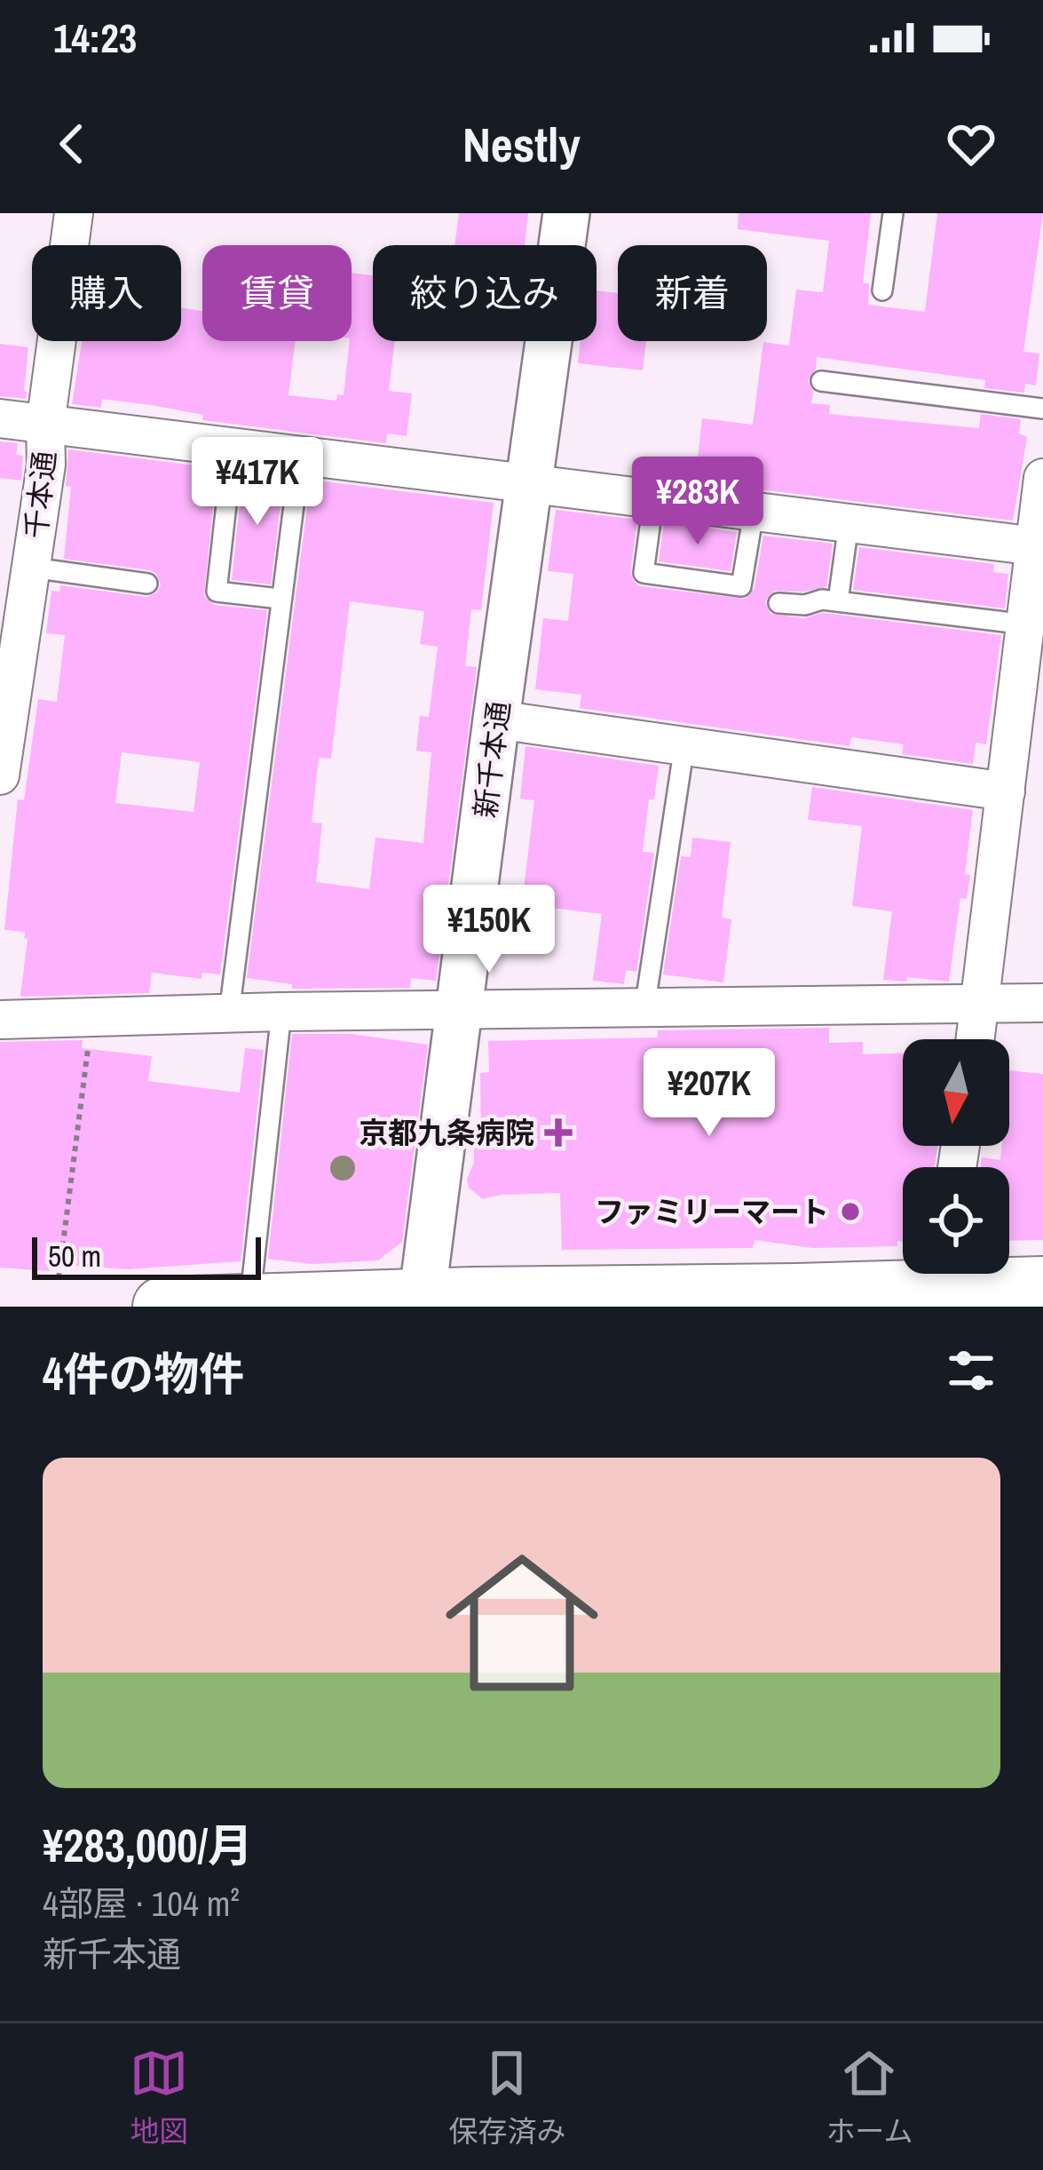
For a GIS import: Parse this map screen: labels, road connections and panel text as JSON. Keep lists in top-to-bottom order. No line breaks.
{"streets":{"street":["千本通","新千本通"]},"places":{"health":["京都九条病院"],"other":["ファミリーマート"]},"scale_bar":"50 m","north":"bottom","page":{"status":"14:23","header":"Nestly","chip":["購入","賃貸","絞り込み","新着"],"price":["¥417K","¥283K","¥150K","¥207K"],"scale":"50 m","heading":"4件の物件","list":[{"name":"¥283,000/月","note":"4部屋 · 104 m² · 新千本通"}],"tabs":["地図","保存済み","ホーム"]}}
